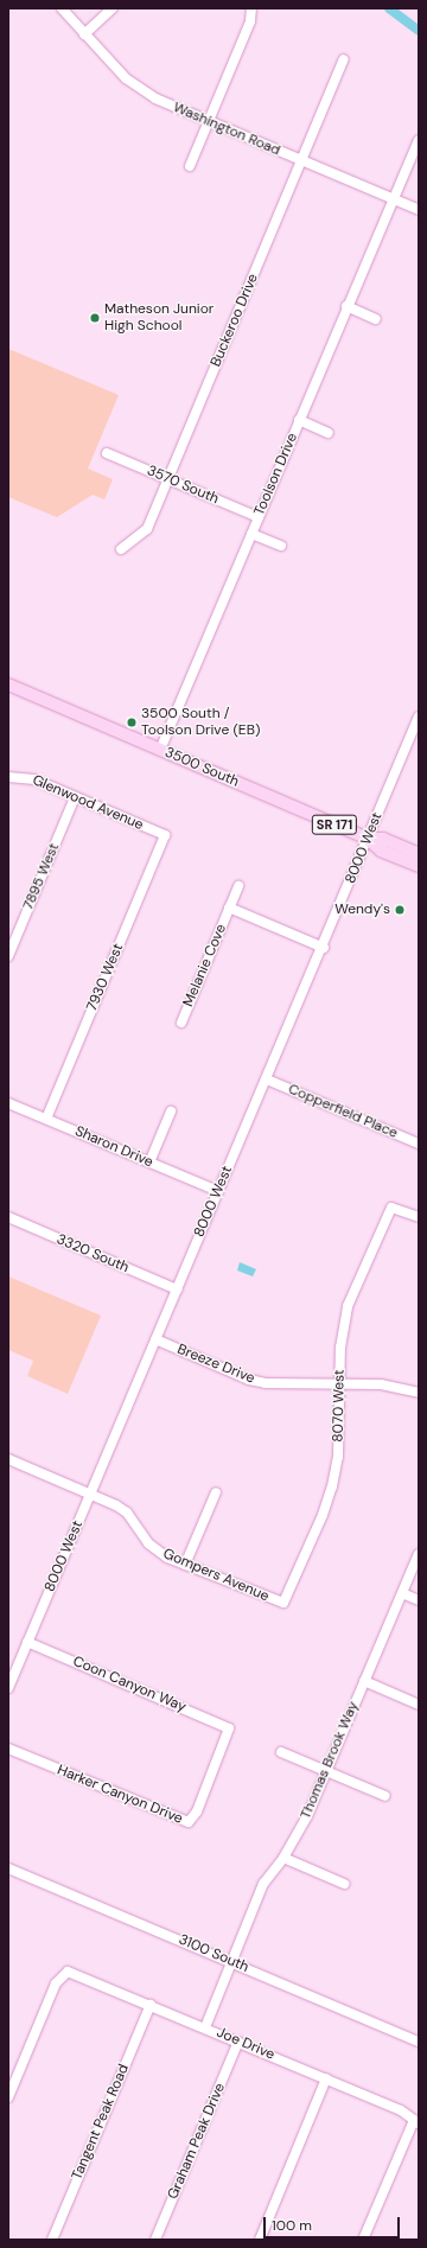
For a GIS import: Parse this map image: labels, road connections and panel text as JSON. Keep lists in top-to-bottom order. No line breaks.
{"streets":{"main road":["3500 South","SR 171"],"street":["Washington Road","Buckeroo Drive","Toolson Drive","3570 South","Glenwood Avenue","8000 West","7895 West","Melanie Cove","7930 West","Copperfield Place","Sharon Drive","3320 South","Breeze Drive","8070 West","Gompers Avenue","Coon Canyon Way","Thomas Brook Way","Harker Canyon Drive","3100 South","Joe Drive","Tangent Peak Road","Graham Peak Drive"]},"crossings":[["Washington Road","Buckeroo Drive"],["Washington Road","Toolson Drive"],["Buckeroo Drive","3570 South"],["Toolson Drive","3570 South"],["Toolson Drive","3500 South"],["3500 South","8000 West"],["Glenwood Avenue","7895 West"],["Glenwood Avenue","7930 West"],["8000 West","Melanie Cove"],["8000 West","Copperfield Place"],["8000 West","Sharon Drive"],["8000 West","3320 South"],["8000 West","Breeze Drive"],["8000 West","Gompers Avenue"],["8000 West","Coon Canyon Way"],["7930 West","Sharon Drive"],["Breeze Drive","8070 West"],["8070 West","Gompers Avenue"],["Coon Canyon Way","Harker Canyon Drive"],["Thomas Brook Way","3100 South"],["Thomas Brook Way","Joe Drive"],["Joe Drive","Tangent Peak Road"],["Joe Drive","Graham Peak Drive"]],"places":["Matheson Junior High School","3500 South / Toolson Drive (EB)","Wendy's"],"scale_bar":"100 m"}
